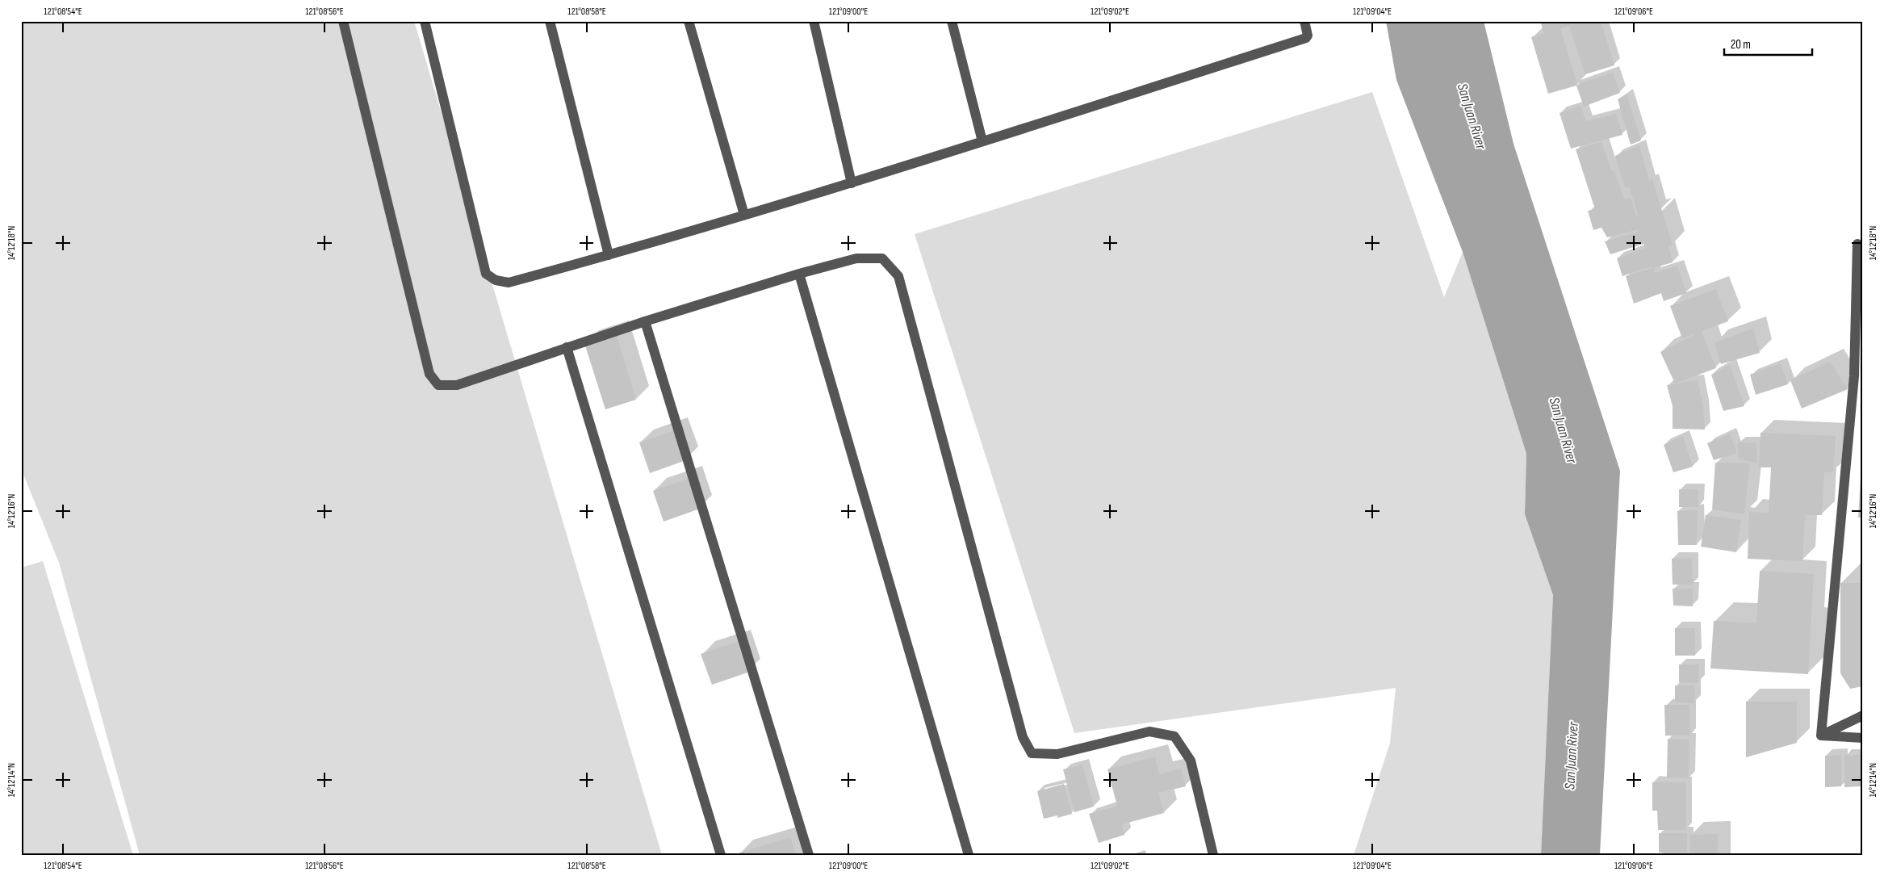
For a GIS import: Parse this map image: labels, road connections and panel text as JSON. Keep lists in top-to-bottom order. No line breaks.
{"water":["San Juan River"],"scale_bar":"20 m","coordinates":["121°08'54\"E","121°08'56\"E","121°08'58\"E","121°09'00\"E","121°09'02\"E","121°09'04\"E","121°09'06\"E","14°12'18\"N","14°12'16\"N","14°12'14\"N"]}
